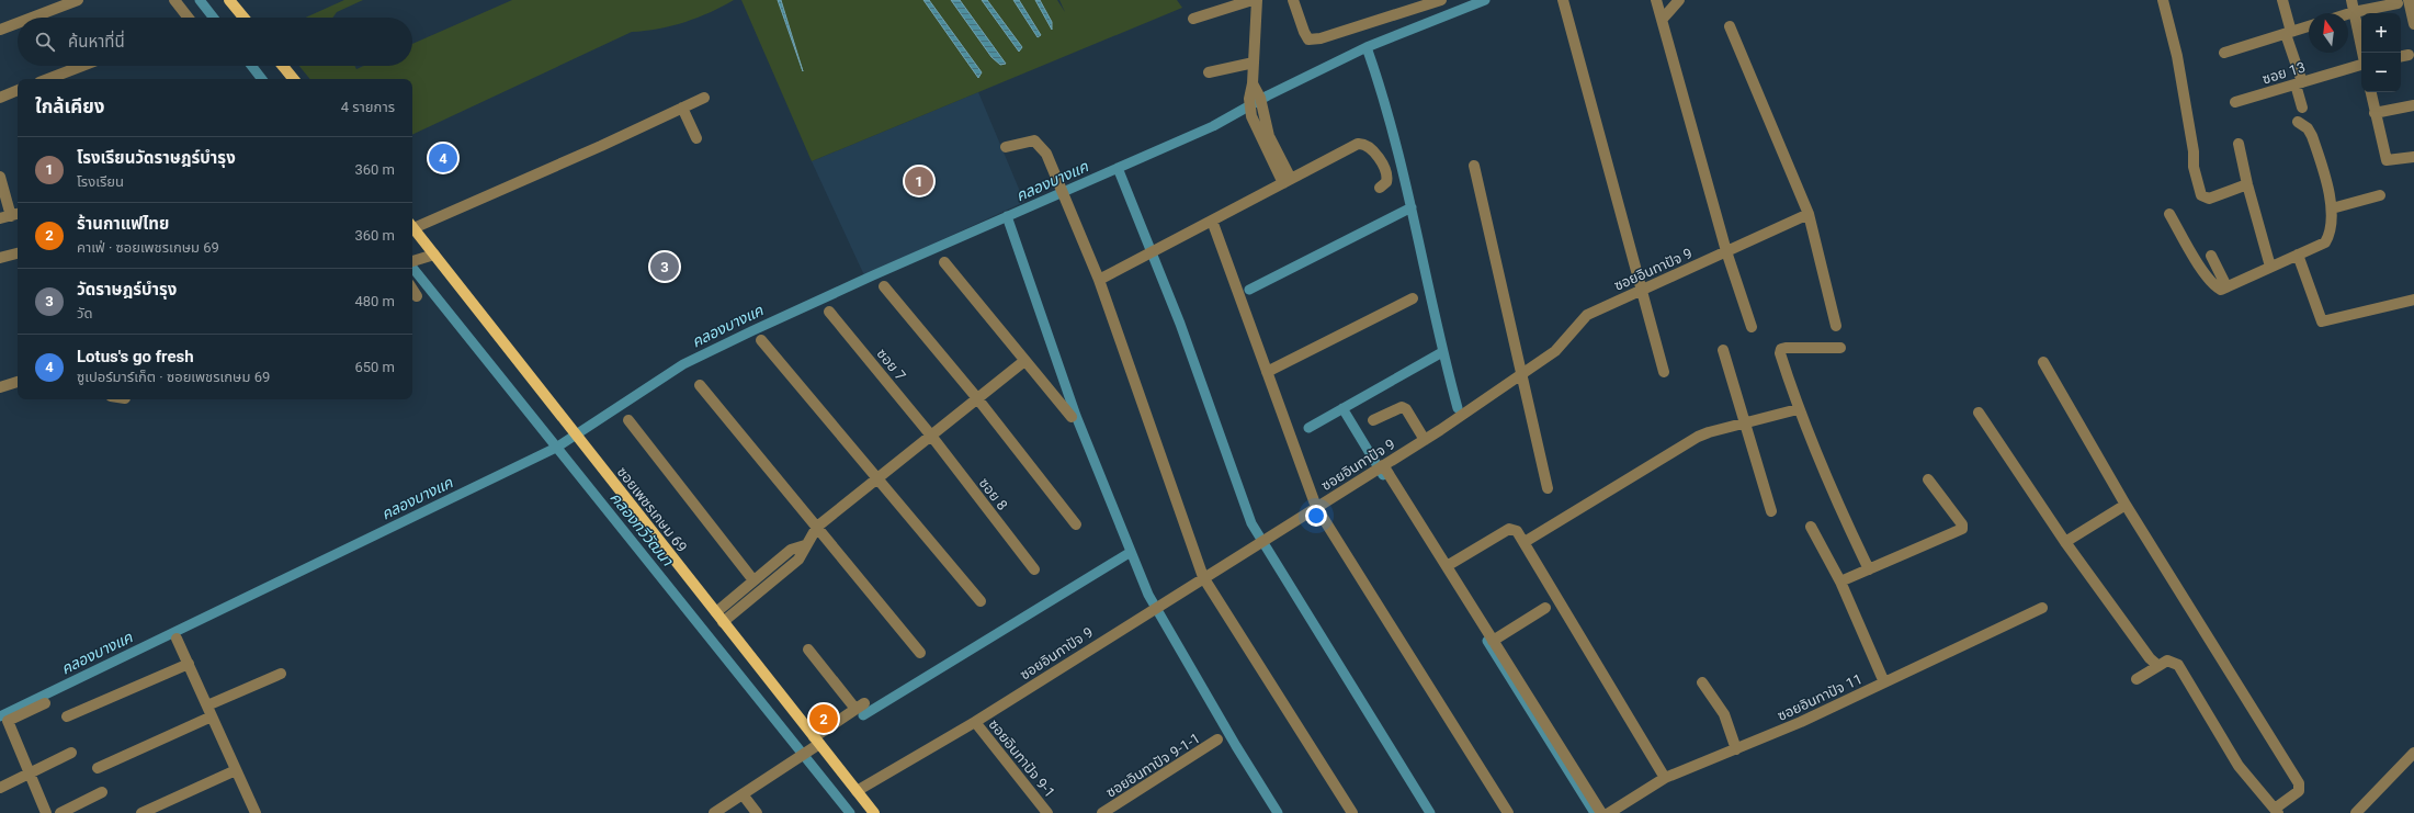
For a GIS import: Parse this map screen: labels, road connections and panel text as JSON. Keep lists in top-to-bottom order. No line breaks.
{"streets":{"main road":["ซอยเพชรเกษม 69"],"street":["ซอย 13","ซอยอินทาปัจ 9","ซอย 7","ซอย 8","ซอยอินทาปัจ 11","ซอยอินทาปัจ 9-1","ซอยอินทาปัจ 9-1-1"]},"crossings":[["ซอยอินทาปัจ 9","ซอยเพชรเกษม 69"],["ซอยอินทาปัจ 9","ซอยอินทาปัจ 9-1"],["ซอย 7","ซอย 8"]],"water":["คลองบางแค","คลองทวีวัฒนา"],"north":"top","page":{"map_buttons":["+","−"],"search":"ค้นหาที่นี่","heading":["ใกล้เคียง","4 รายการ"],"list":[{"mark":"1","name":"โรงเรียนวัดราษฎร์บำรุง","note":"โรงเรียน","value":"360 m"},{"mark":"2","name":"ร้านกาแฟไทย","note":"คาเฟ่ · ซอยเพชรเกษม 69","value":"360 m"},{"mark":"3","name":"วัดราษฎร์บำรุง","note":"วัด","value":"480 m"},{"mark":"4","name":"Lotus's go fresh","note":"ซูเปอร์มาร์เก็ต · ซอยเพชรเกษม 69","value":"650 m"}],"pins":["4","1","3","2"]}}
